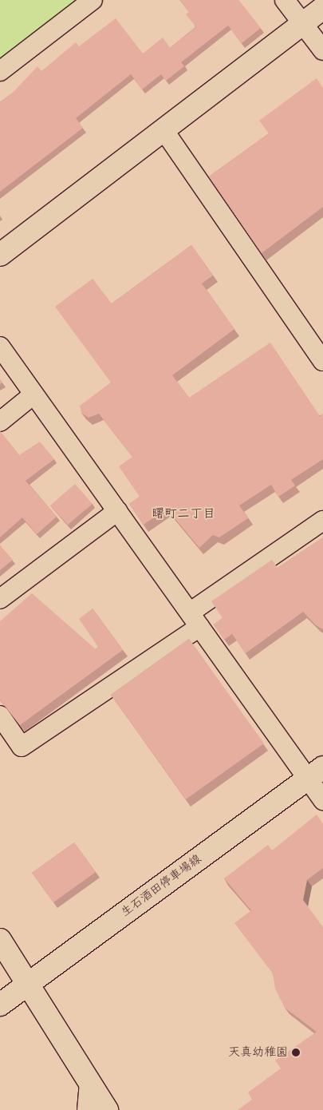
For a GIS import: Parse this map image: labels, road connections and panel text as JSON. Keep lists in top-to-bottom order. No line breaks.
{"streets":{"street":["生石酒田停車場線"]},"districts":["曙町二丁目"],"places":["天真幼稚園"]}
